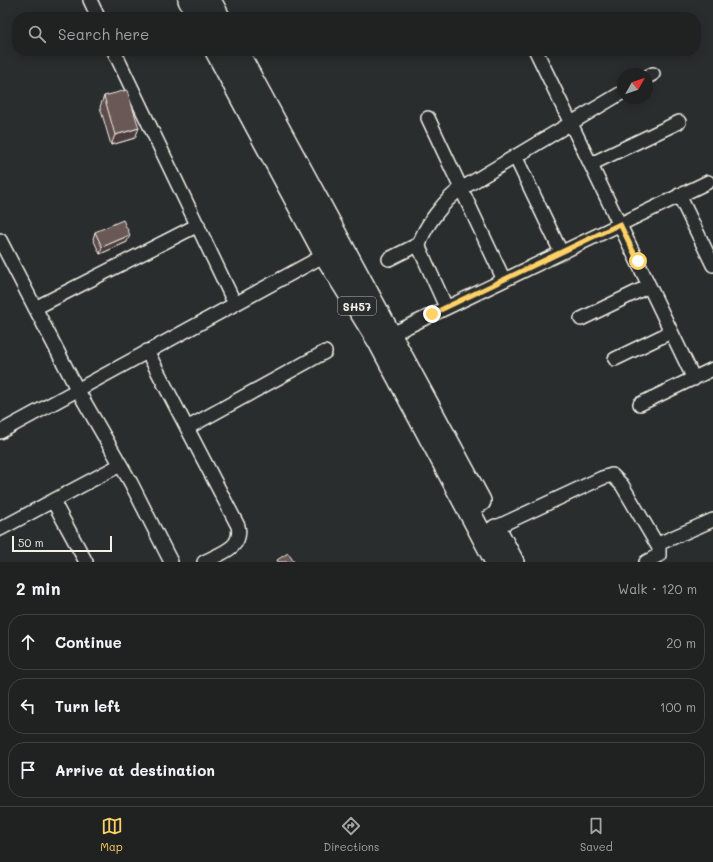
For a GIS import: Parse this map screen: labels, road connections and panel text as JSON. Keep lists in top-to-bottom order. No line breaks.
{"streets":{"main road":["SH57"]},"scale_bar":"50 m","north":"top right","page":{"search":"Search here","scale":"50 m","heading":["2 min","Walk · 120 m"],"list":[["Continue","20 m"],["Turn left","100 m"],"Arrive at destination"],"nav":["Map","Directions","Saved"]}}
